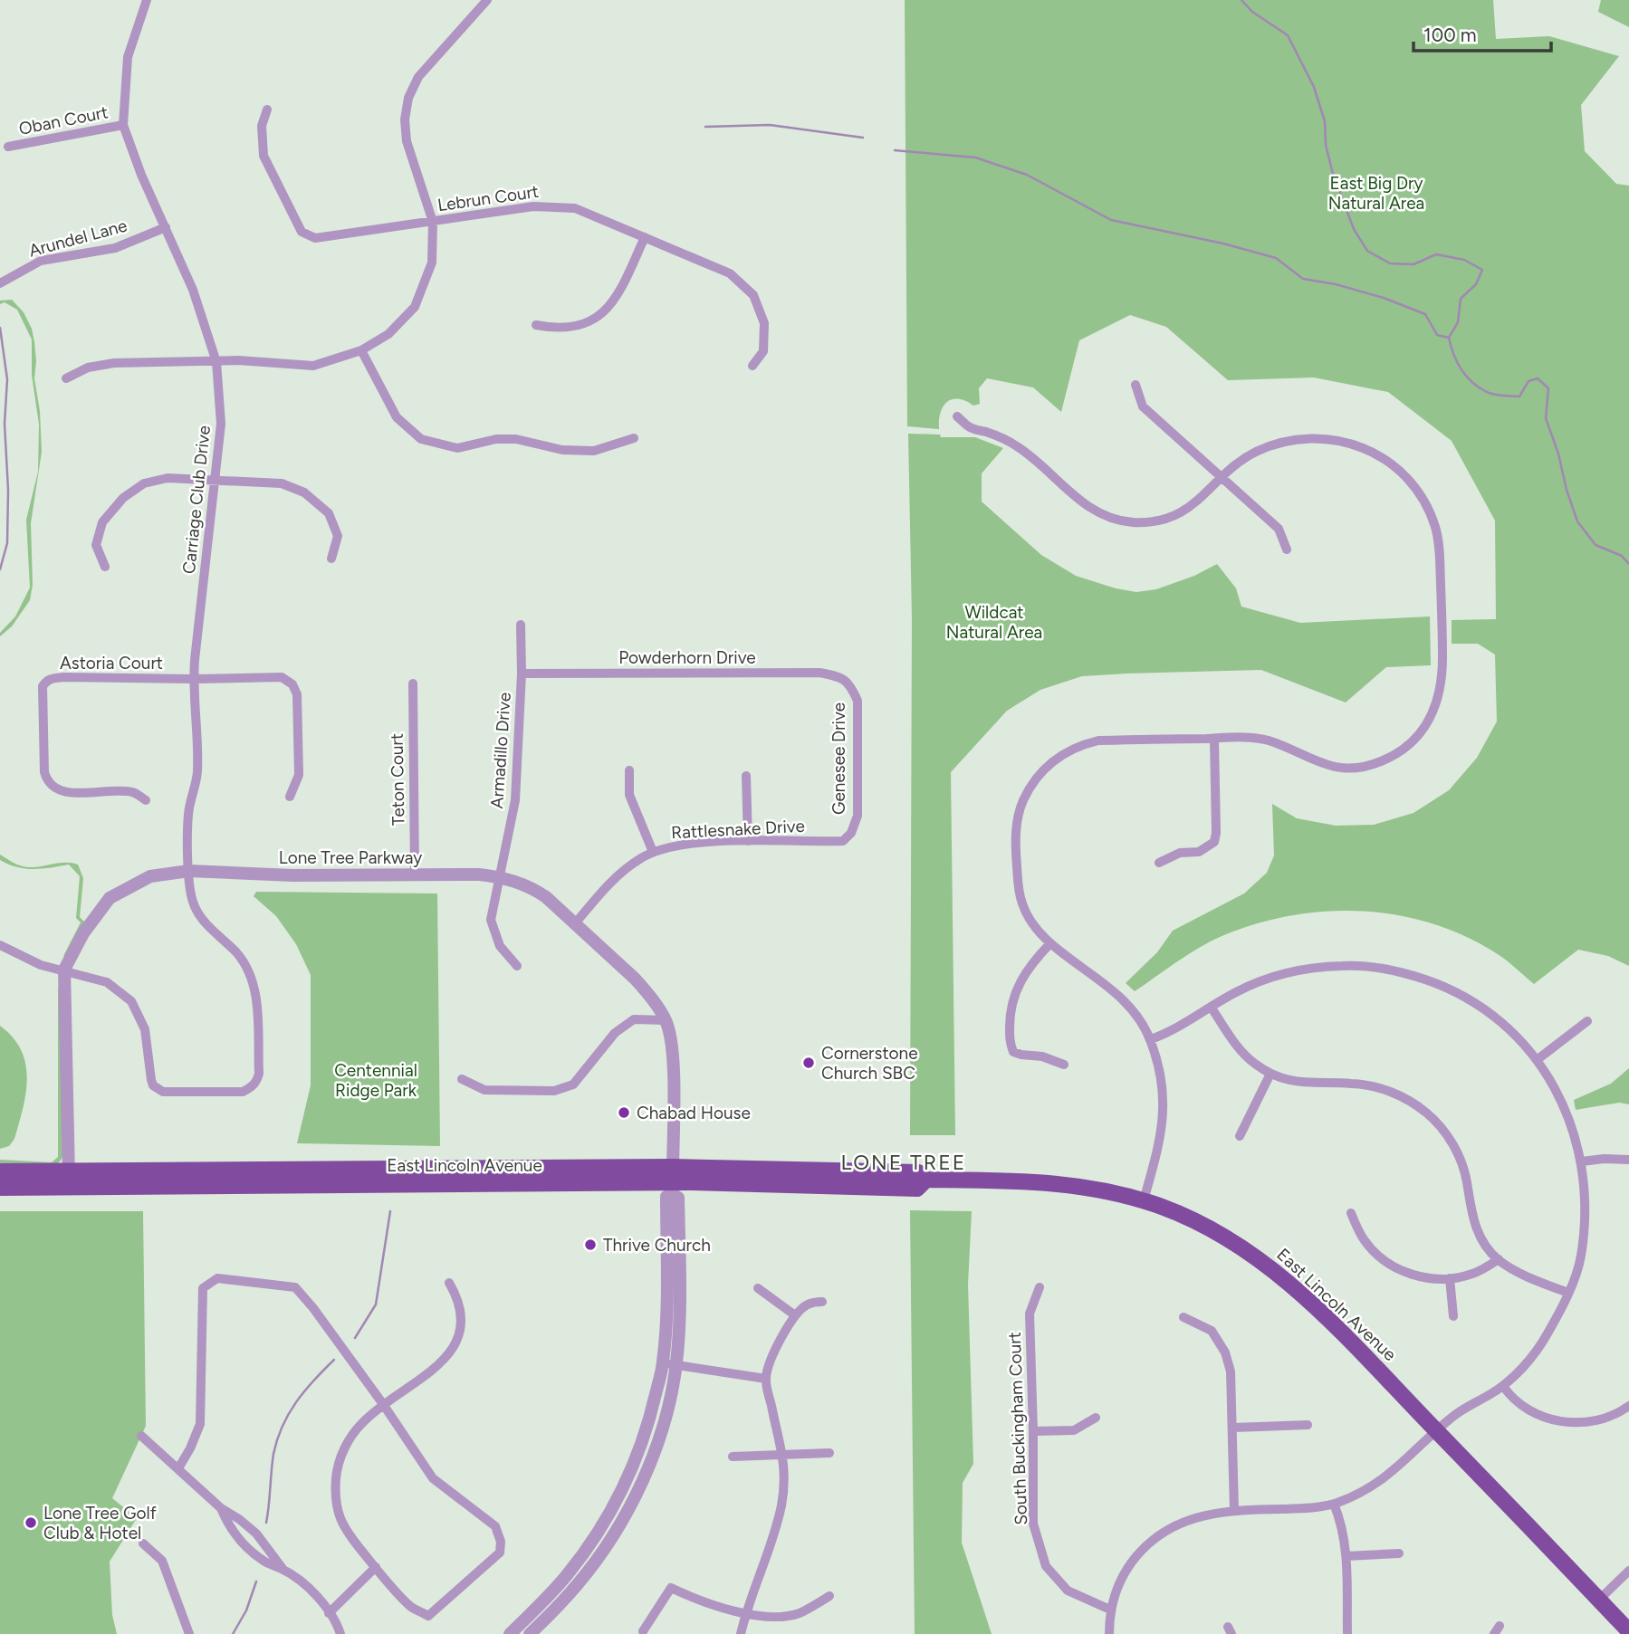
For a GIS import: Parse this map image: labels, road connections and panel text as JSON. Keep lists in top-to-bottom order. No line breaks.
{"streets":{"main road":["East Lincoln Avenue"],"street":["Oban Court","Lebrun Court","Arundel Lane","Carriage Club Drive","Powderhorn Drive","Astoria Court","Armadillo Drive","Genesee Drive","Teton Court","Rattlesnake Drive","Lone Tree Parkway","South Buckingham Court"]},"crossings":[["Oban Court","Carriage Club Drive"],["Arundel Lane","Carriage Club Drive"],["Carriage Club Drive","Astoria Court"],["Carriage Club Drive","Lone Tree Parkway"],["Powderhorn Drive","Armadillo Drive"],["Powderhorn Drive","Genesee Drive"],["Armadillo Drive","Lone Tree Parkway"],["Genesee Drive","Rattlesnake Drive"],["Teton Court","Lone Tree Parkway"],["Rattlesnake Drive","Lone Tree Parkway"],["Lone Tree Parkway","East Lincoln Avenue"]],"districts":["LONE TREE"],"parks":["East Big Dry Natural Area","Wildcat Natural Area","Centennial Ridge Park"],"places":["Cornerstone Church SBC","Chabad House","Thrive Church","Lone Tree Golf Club & Hotel"],"scale_bar":"100 m"}
